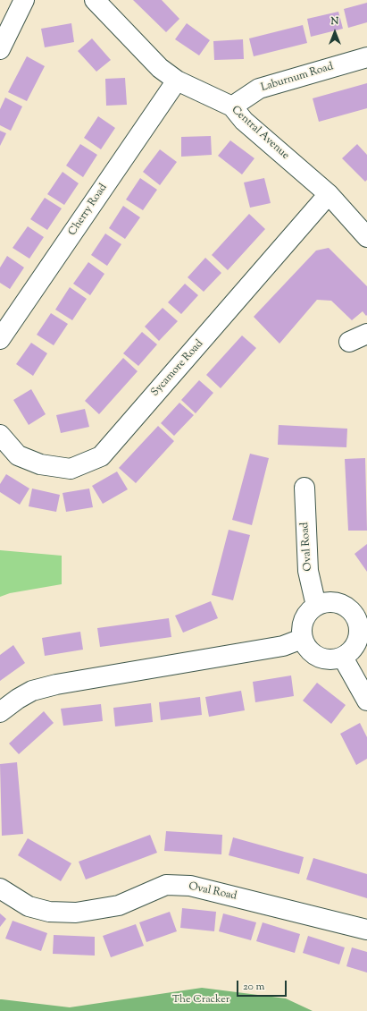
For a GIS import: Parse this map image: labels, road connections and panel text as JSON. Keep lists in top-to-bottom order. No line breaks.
{"streets":{"street":["Laburnum Road","Central Avenue","Cherry Road","Sycamore Road","Oval Road"]},"crossings":[["Laburnum Road","Central Avenue"],["Central Avenue","Cherry Road"],["Central Avenue","Sycamore Road"]],"parks":["The Cracker"],"scale_bar":"20 m","north":"top"}
